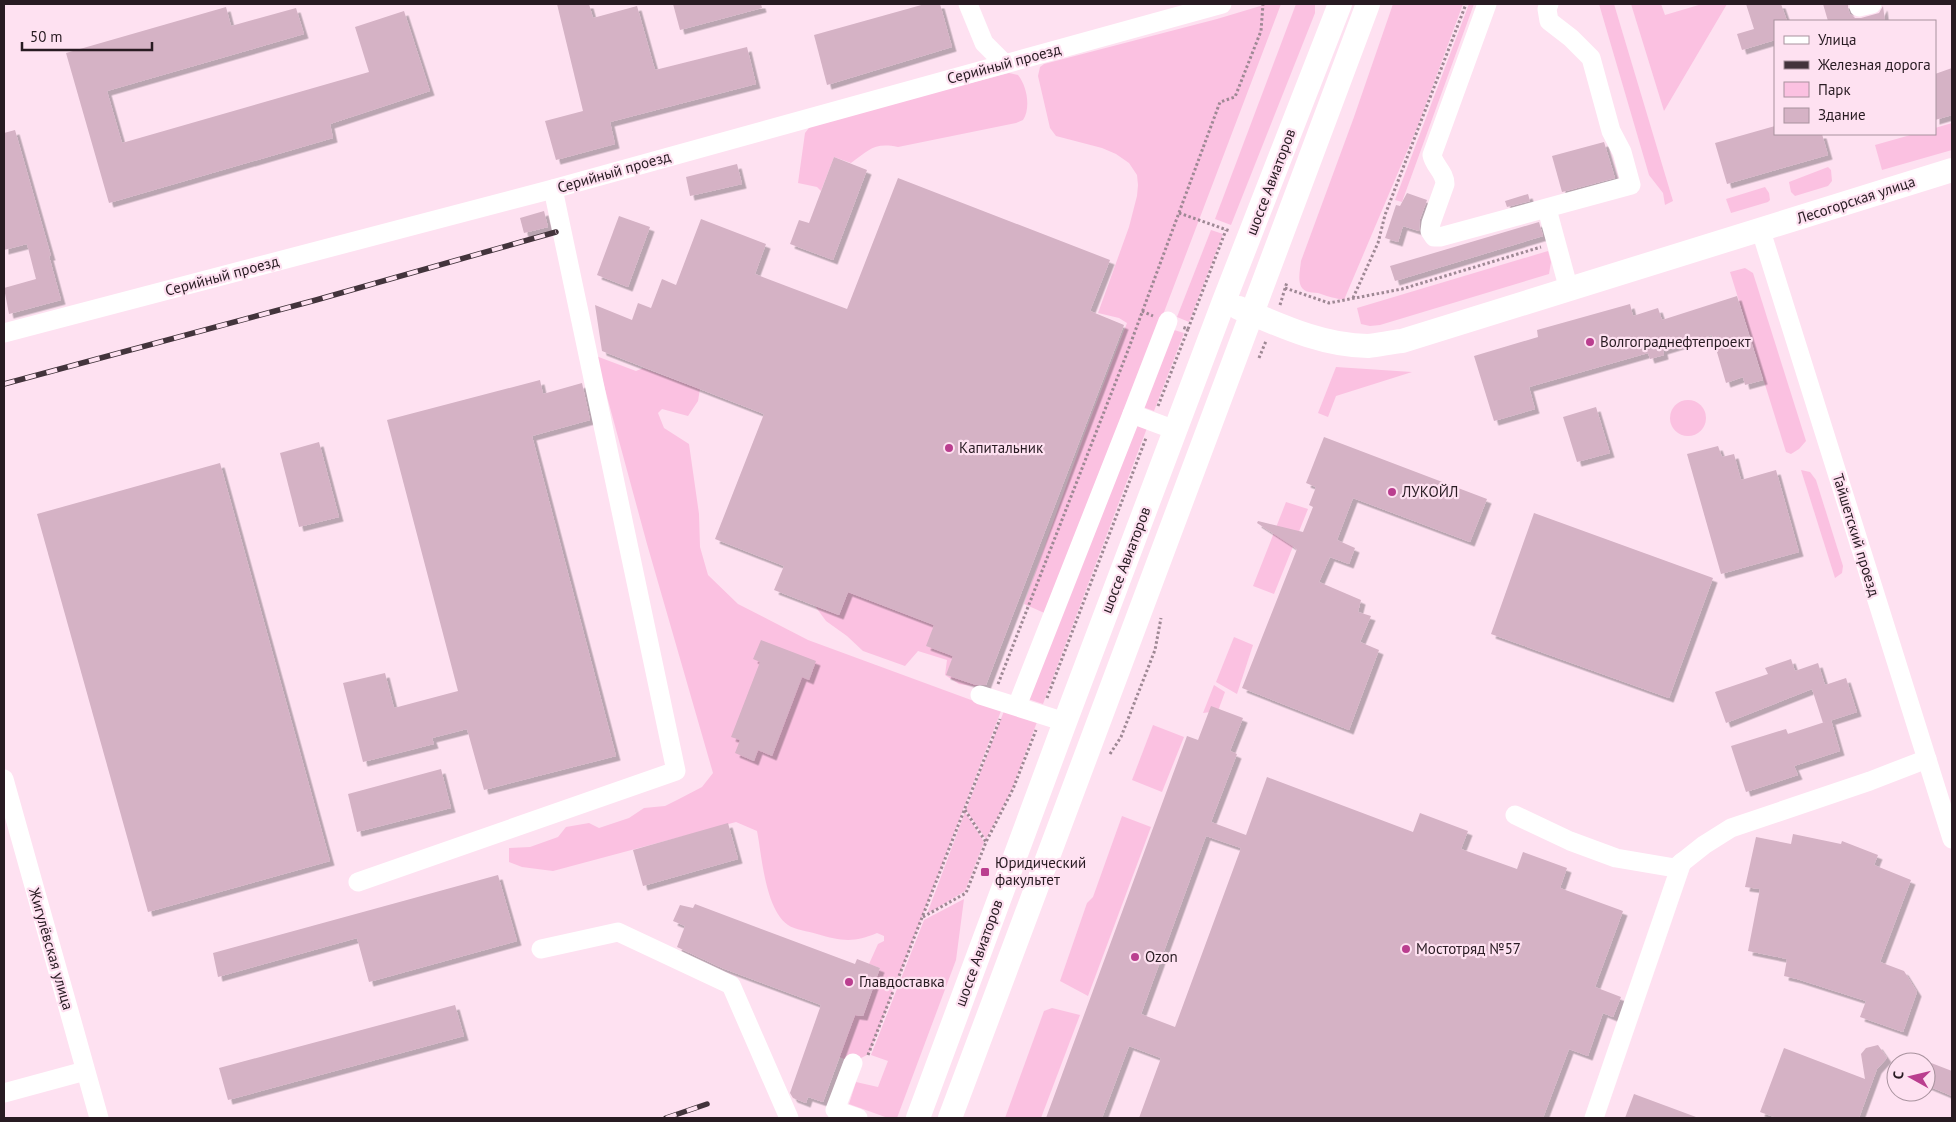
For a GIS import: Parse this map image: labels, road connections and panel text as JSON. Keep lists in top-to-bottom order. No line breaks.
{"streets":{"main road":["шоссе Авиаторов","Лесогорская улица"],"street":["Серийный проезд","Тайшетский проезд","Жигулёвская улица"]},"crossings":[["шоссе Авиаторов","Лесогорская улица"],["Лесогорская улица","Тайшетский проезд"]],"places":{"other":["Волгограднефтепроект","Капитальник","ЛУКОЙЛ","Мостотряд №57","Ozon","Главдоставка"],"transit":["Юридический факультет"]},"legend":["Улица","Железная дорога","Парк","Здание"],"scale_bar":"50 m","north":"left"}
